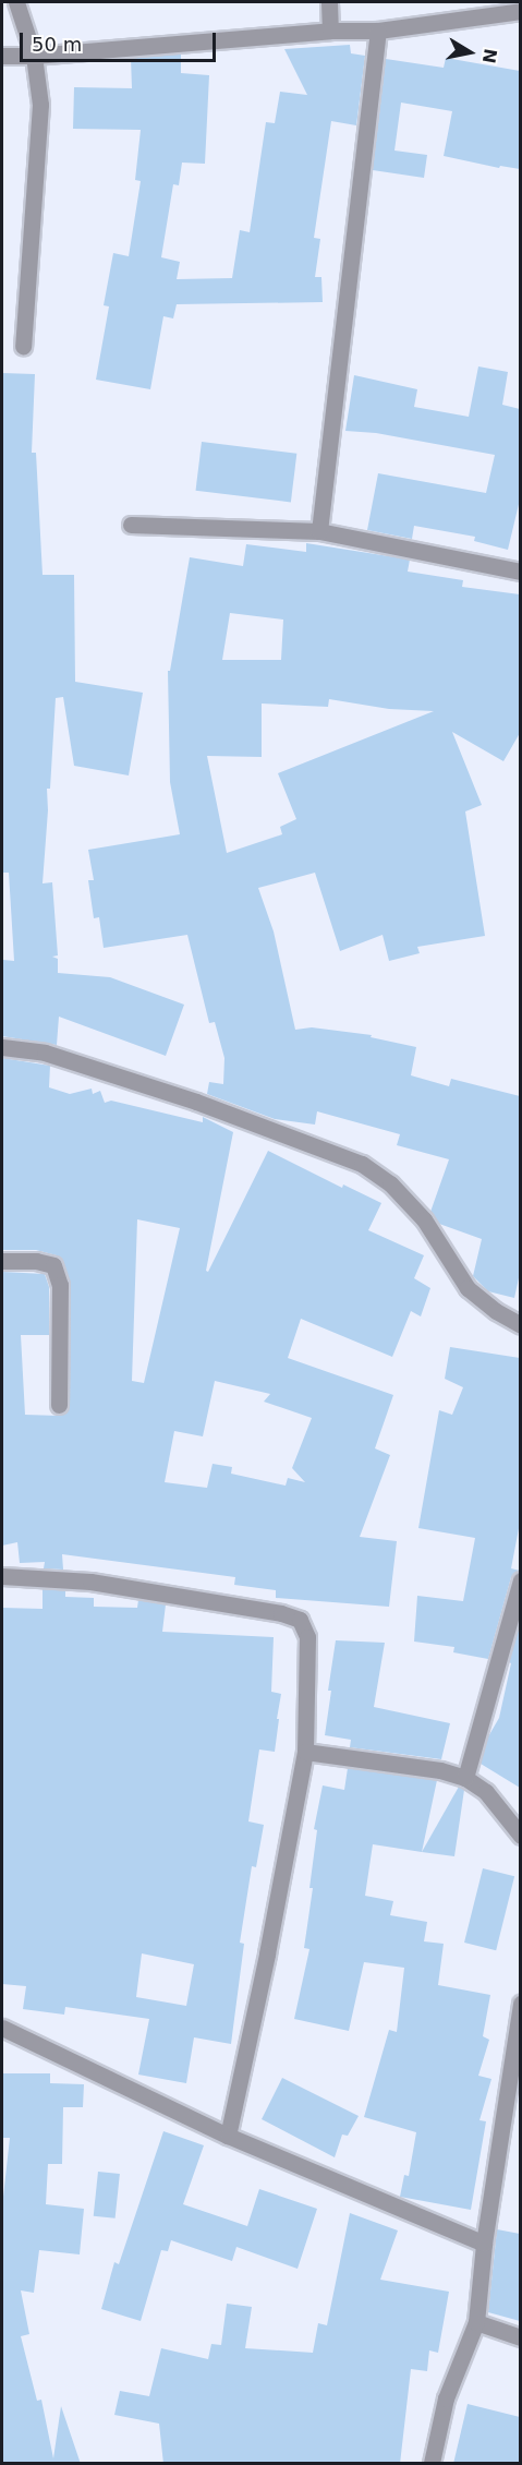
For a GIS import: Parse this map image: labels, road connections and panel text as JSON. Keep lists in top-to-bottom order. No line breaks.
{"scale_bar":"50 m","north":"right"}
